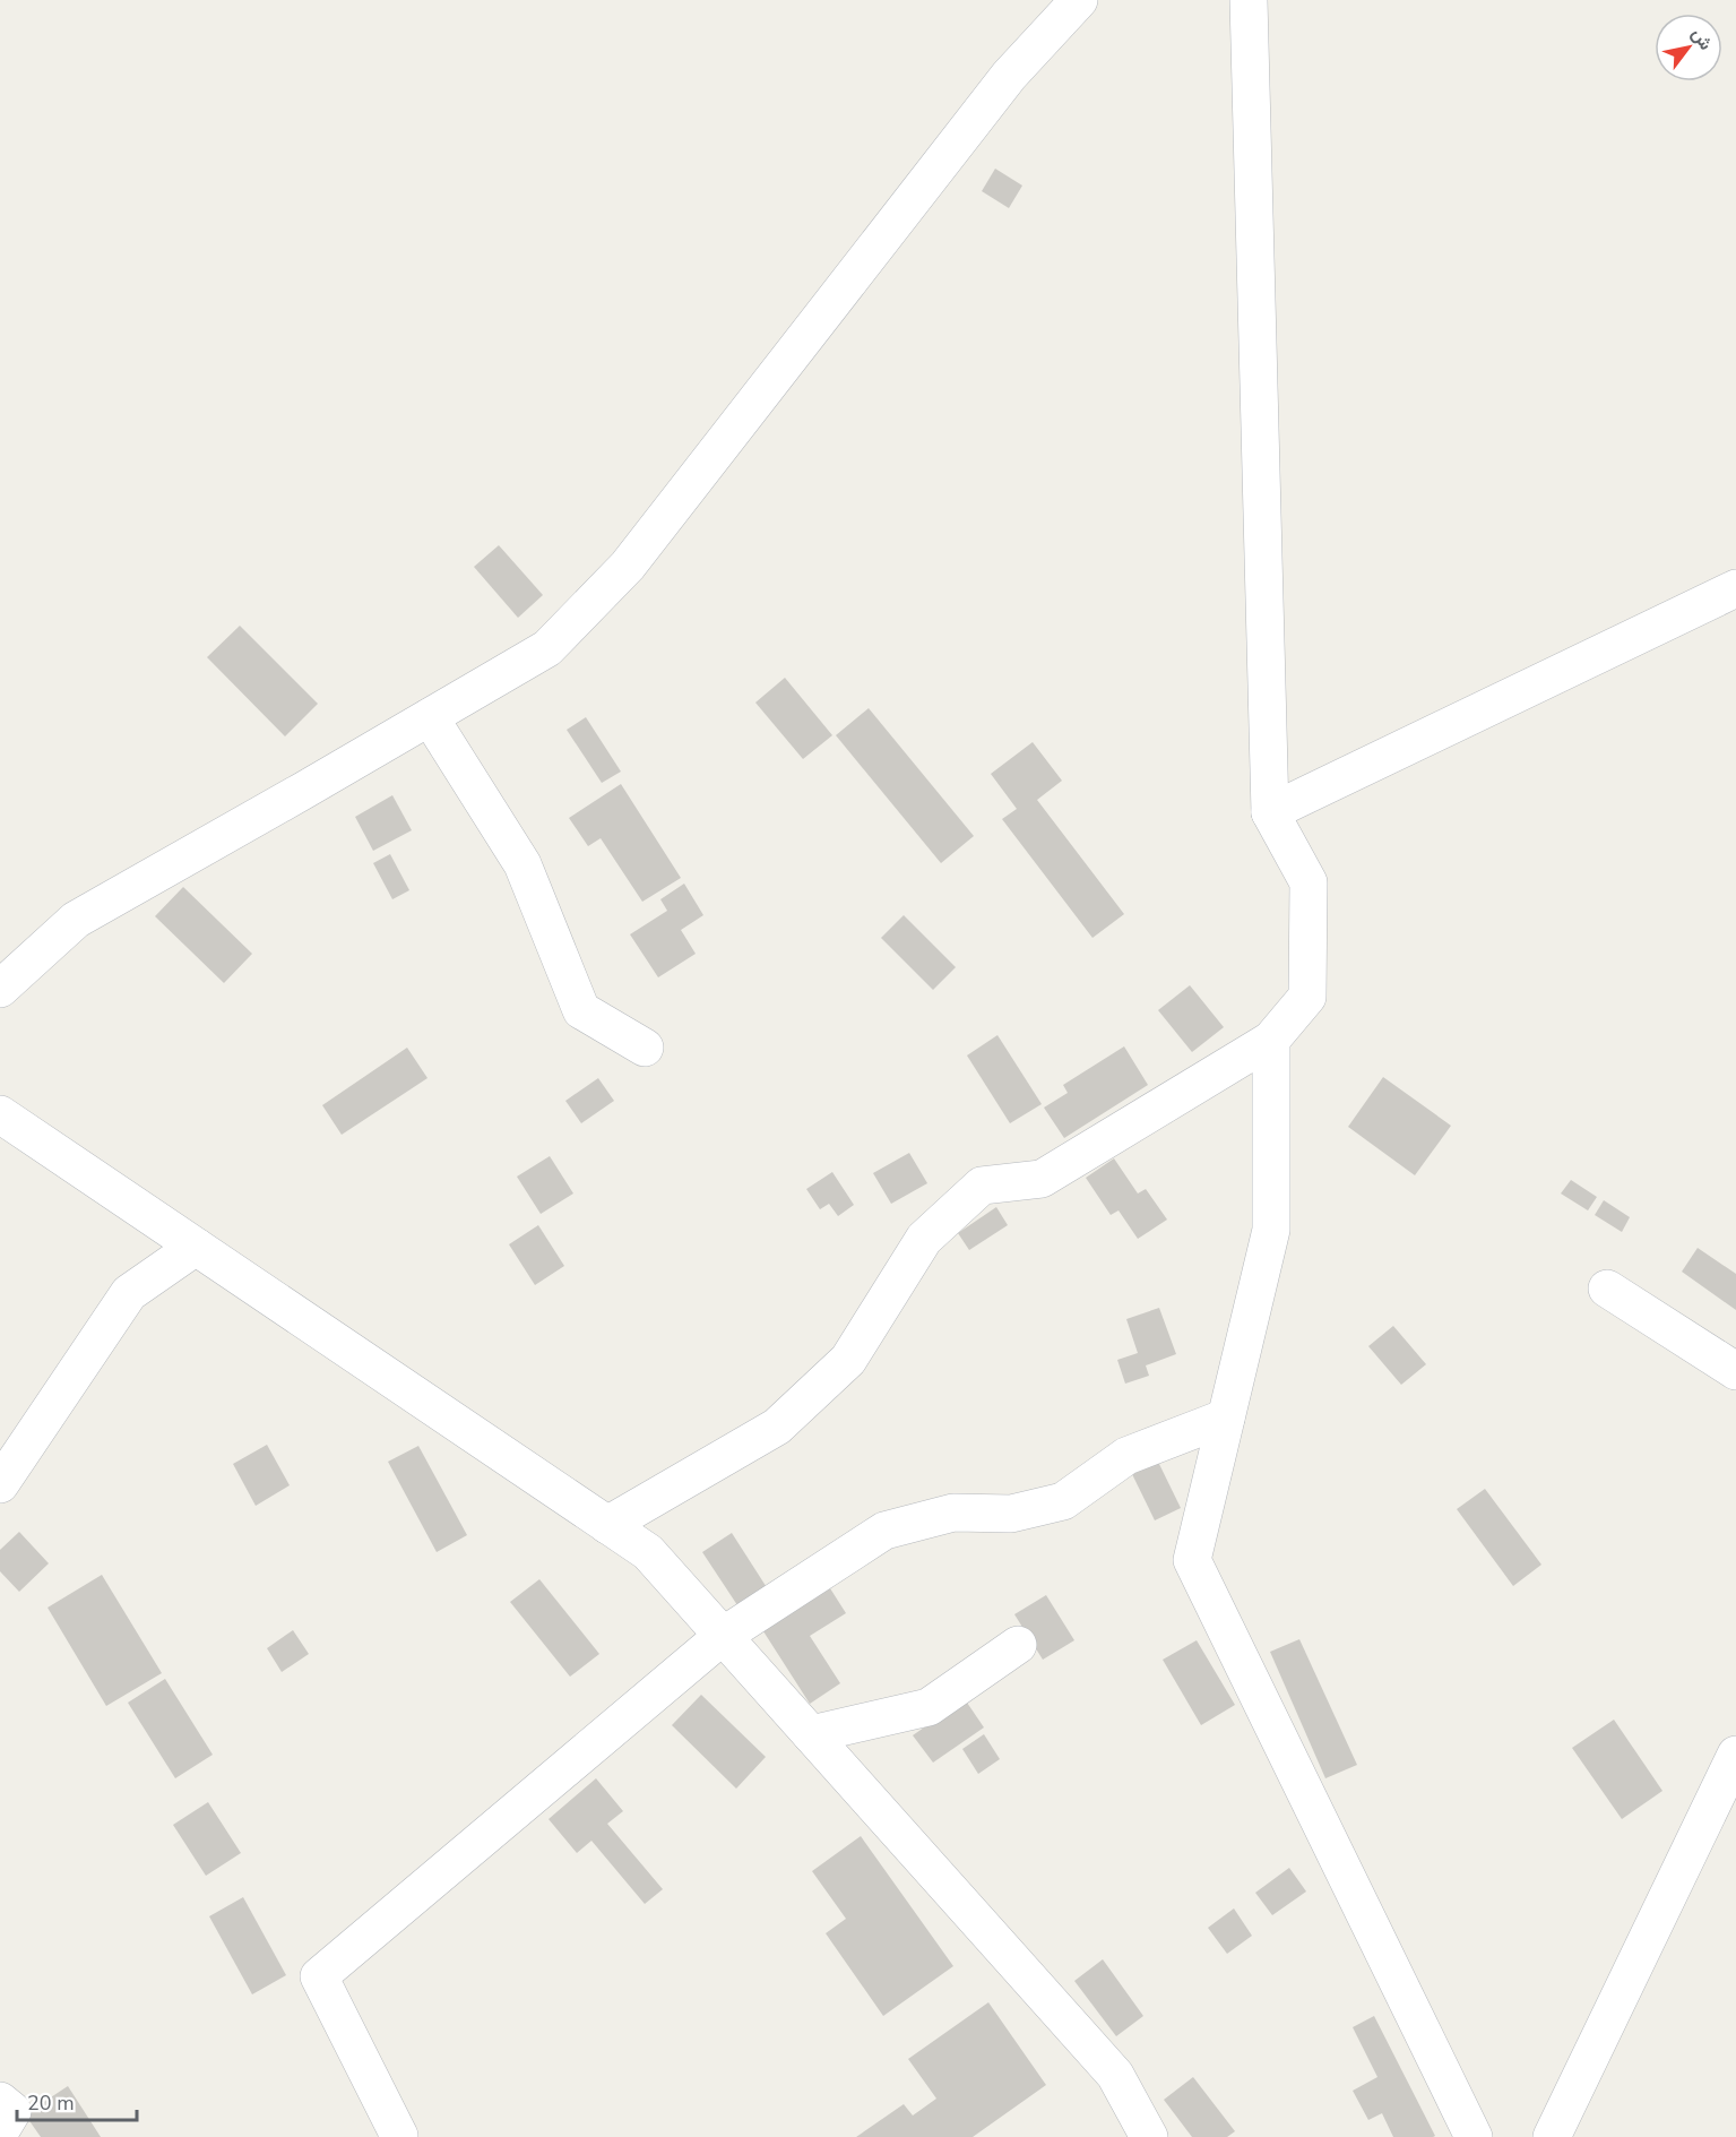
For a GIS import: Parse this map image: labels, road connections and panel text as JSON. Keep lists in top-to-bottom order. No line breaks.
{"scale_bar":"20 m","north":"top right"}
